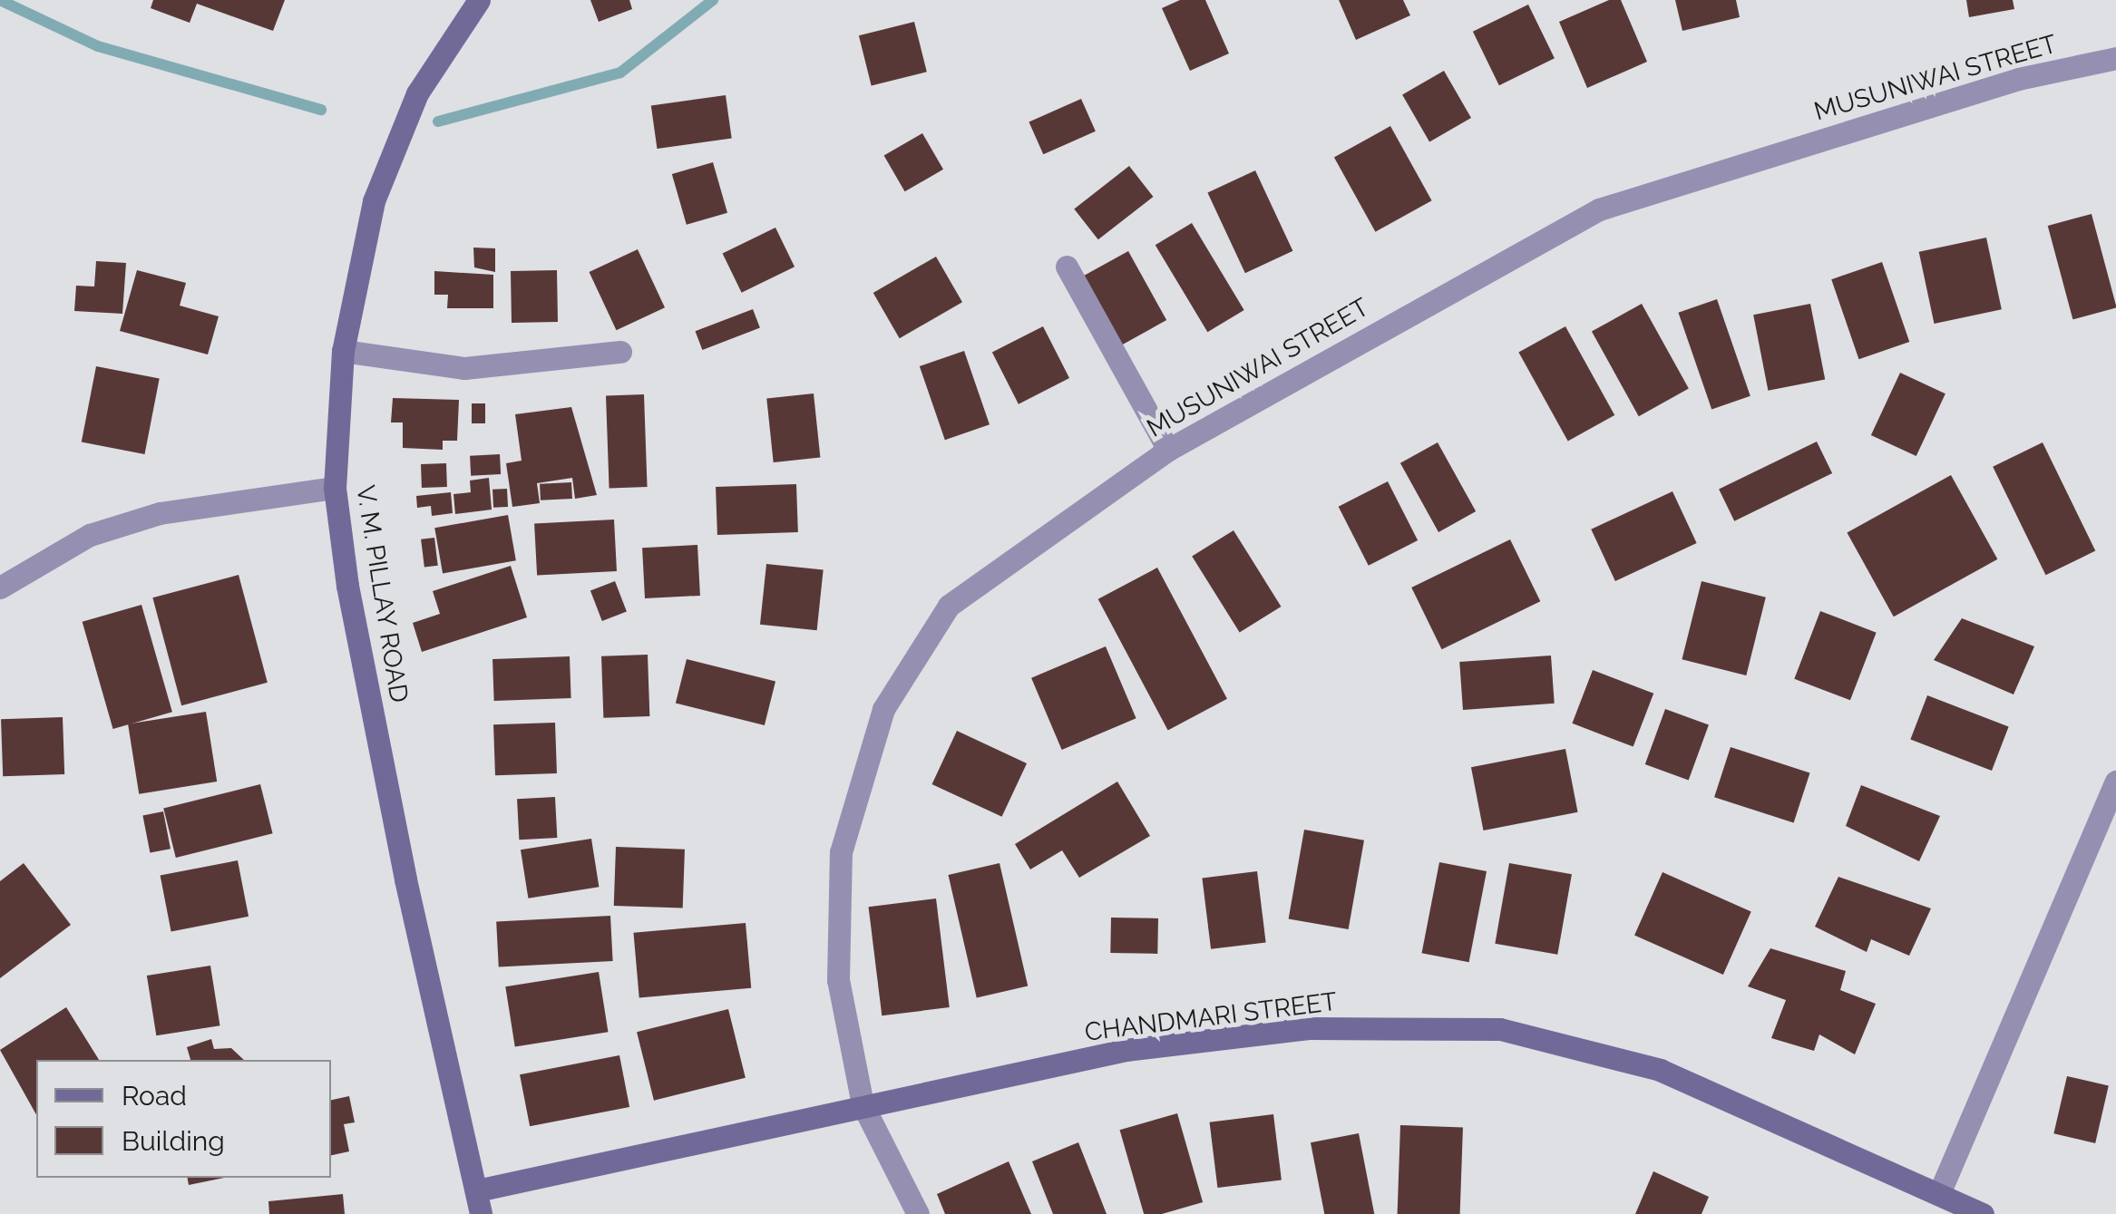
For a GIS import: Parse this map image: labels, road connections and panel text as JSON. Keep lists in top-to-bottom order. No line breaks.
{"streets":{"street":["MUSUNIWAI STREET","V. M. PILLAY ROAD","CHANDMARI STREET"]},"crossings":[["MUSUNIWAI STREET","CHANDMARI STREET"],["V. M. PILLAY ROAD","CHANDMARI STREET"]],"legend":["Road","Building"]}
